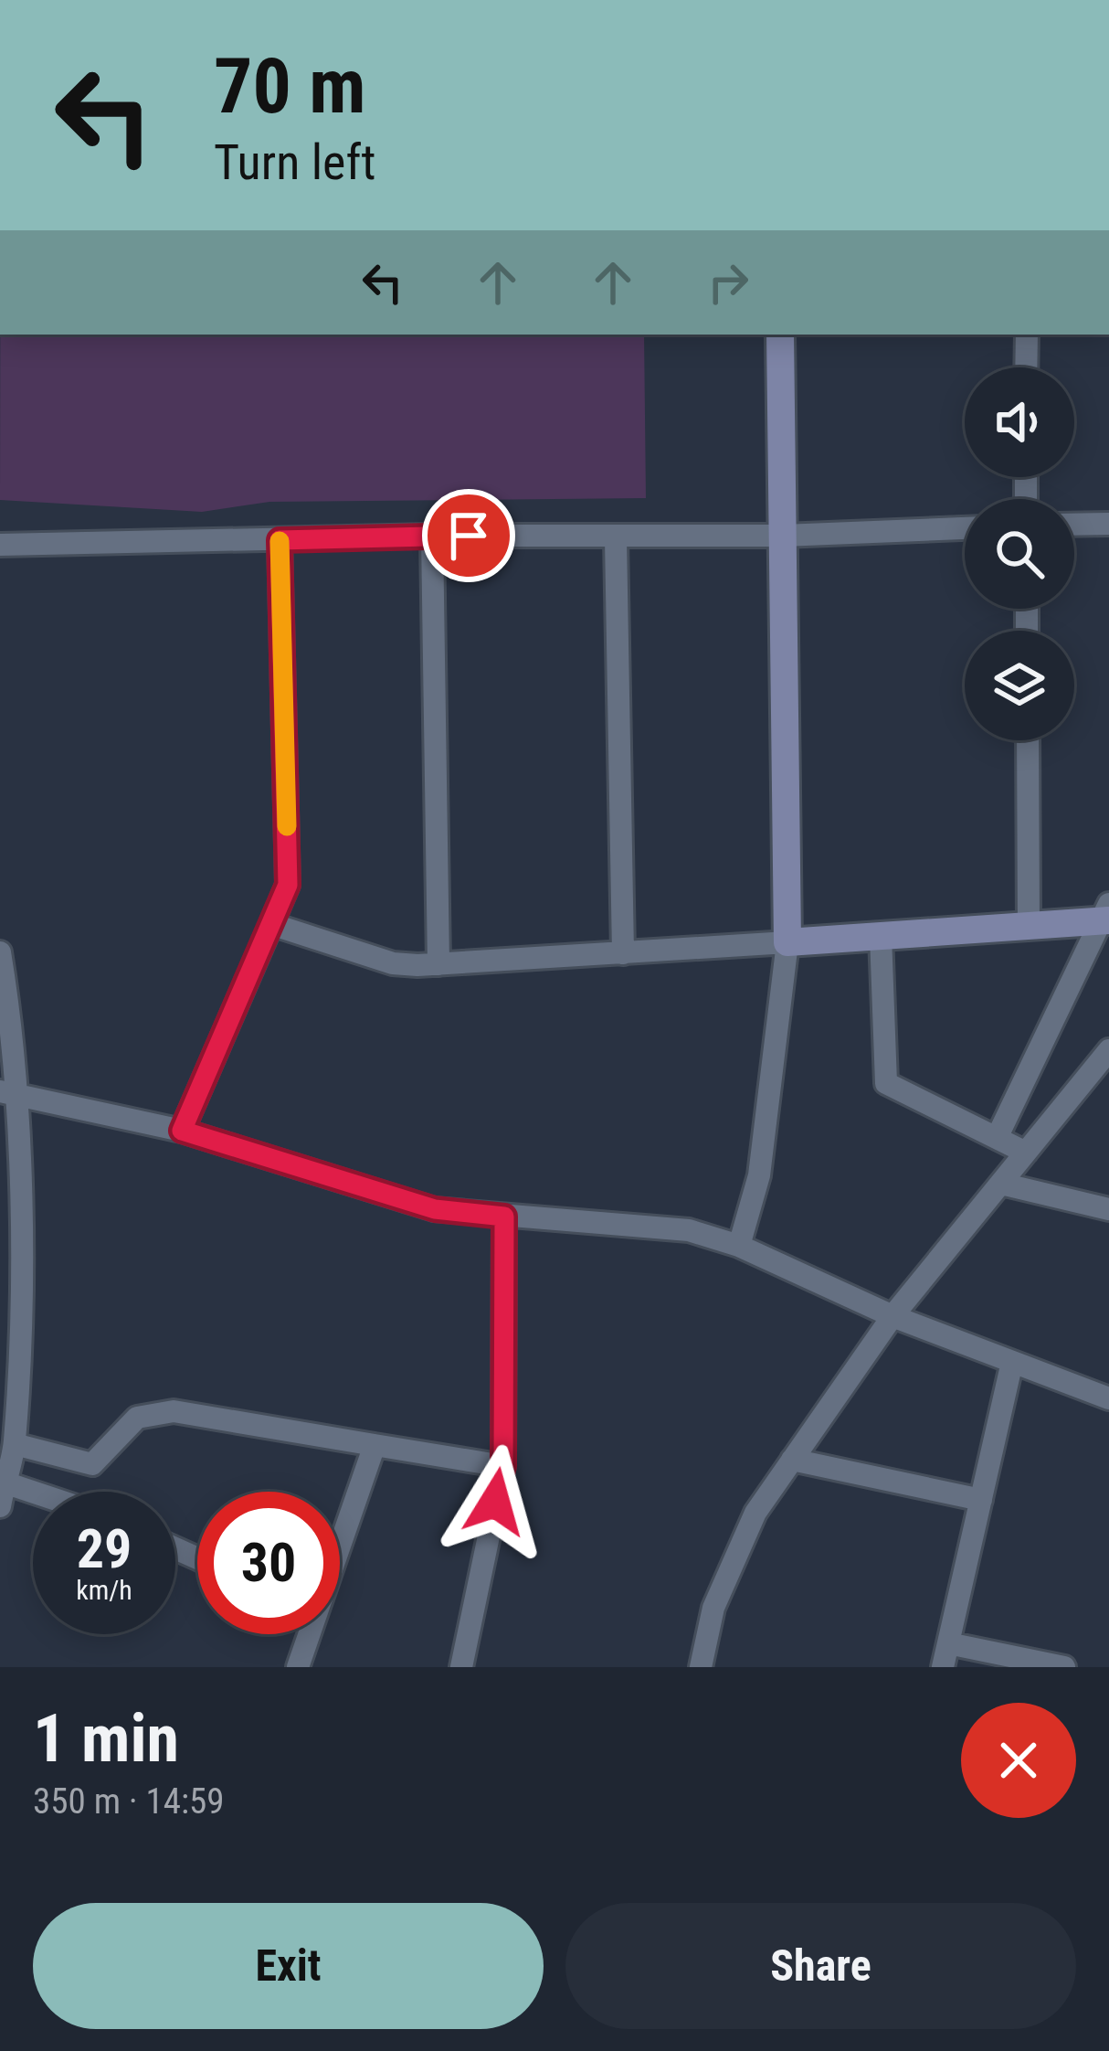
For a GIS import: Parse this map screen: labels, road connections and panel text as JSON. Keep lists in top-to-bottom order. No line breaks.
{"page":{"turn":["70 m","Turn left"],"speed":"29 km/h","limit":"30","heading":["1 min","350 m · 14:59"],"buttons":["Exit","Share"]}}
